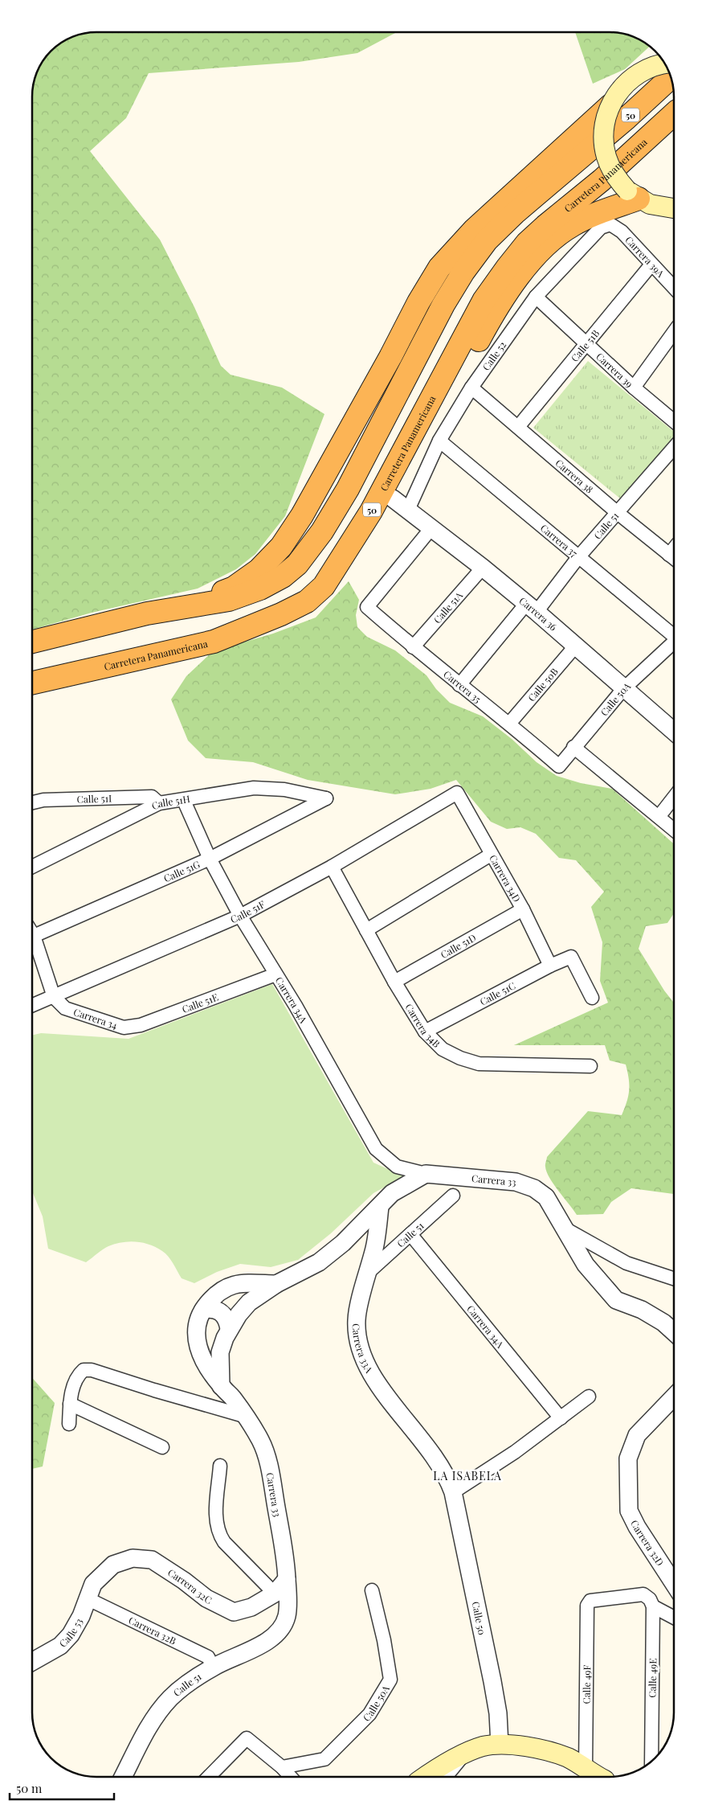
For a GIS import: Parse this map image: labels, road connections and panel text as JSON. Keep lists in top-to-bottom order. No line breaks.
{"streets":{"highway":["50","Carretera Panamericana"],"street":["Carrera 39A","Calle 51B","Calle 52","Carrera 39","Carrera 38","Calle 51","Carrera 37","Calle 51A","Carrera 36","Calle 50B","Carrera 35","Calle 50A","Calle 51I","Calle 51H","Calle 51G","Carrera 34D","Calle 51F","Calle 51D","Calle 51C","Carrera 34A","Calle 51E","Carrera 34","Carrera 34B","Carrera 33","Carrera 33A","Carrera 32D","Carrera 32C","Calle 50","Calle 53","Carrera 32B","Calle 49E","Calle 49F"]},"crossings":[["Carrera 39A","Calle 51B"],["Carrera 39A","Calle 52"],["Calle 51B","Carrera 39"],["Calle 51B","Carrera 38"],["Calle 52","Carrera 39"],["Calle 52","Carrera 38"],["Calle 52","Carrera 37"],["Calle 52","Carrera 36"],["Carrera 38","Calle 51"],["Calle 51","Carrera 37"],["Calle 51","Carrera 36"],["Calle 51","Carrera 35"],["Calle 51","Carrera 34A"],["Calle 51","Carrera 33"],["Calle 51","Carrera 33A"],["Calle 51","Carrera 32B"],["Calle 51A","Carrera 36"],["Calle 51A","Carrera 35"],["Carrera 36","Calle 50B"],["Carrera 36","Carrera 35"],["Carrera 36","Calle 50A"],["Calle 50B","Carrera 35"],["Carrera 35","Calle 50A"],["Calle 51I","Calle 51H"],["Calle 51H","Calle 51G"],["Calle 51H","Carrera 34A"],["Calle 51G","Carrera 34A"],["Carrera 34D","Calle 51F"],["Carrera 34D","Calle 51D"],["Carrera 34D","Calle 51C"],["Calle 51F","Carrera 34A"],["Calle 51F","Carrera 34"],["Calle 51F","Carrera 34B"],["Calle 51D","Carrera 34B"],["Calle 51C","Carrera 34B"],["Carrera 34A","Calle 51E"],["Carrera 34A","Carrera 33"],["Calle 51E","Carrera 34"],["Carrera 33","Carrera 33A"],["Carrera 33","Carrera 32C"],["Carrera 33A","Calle 50"],["Carrera 32C","Calle 53"],["Carrera 32C","Carrera 32B"],["Calle 53","Carrera 32B"],["Calle 49E","Calle 49F"]],"districts":["LA ISABELA"],"scale_bar":"50 m"}
